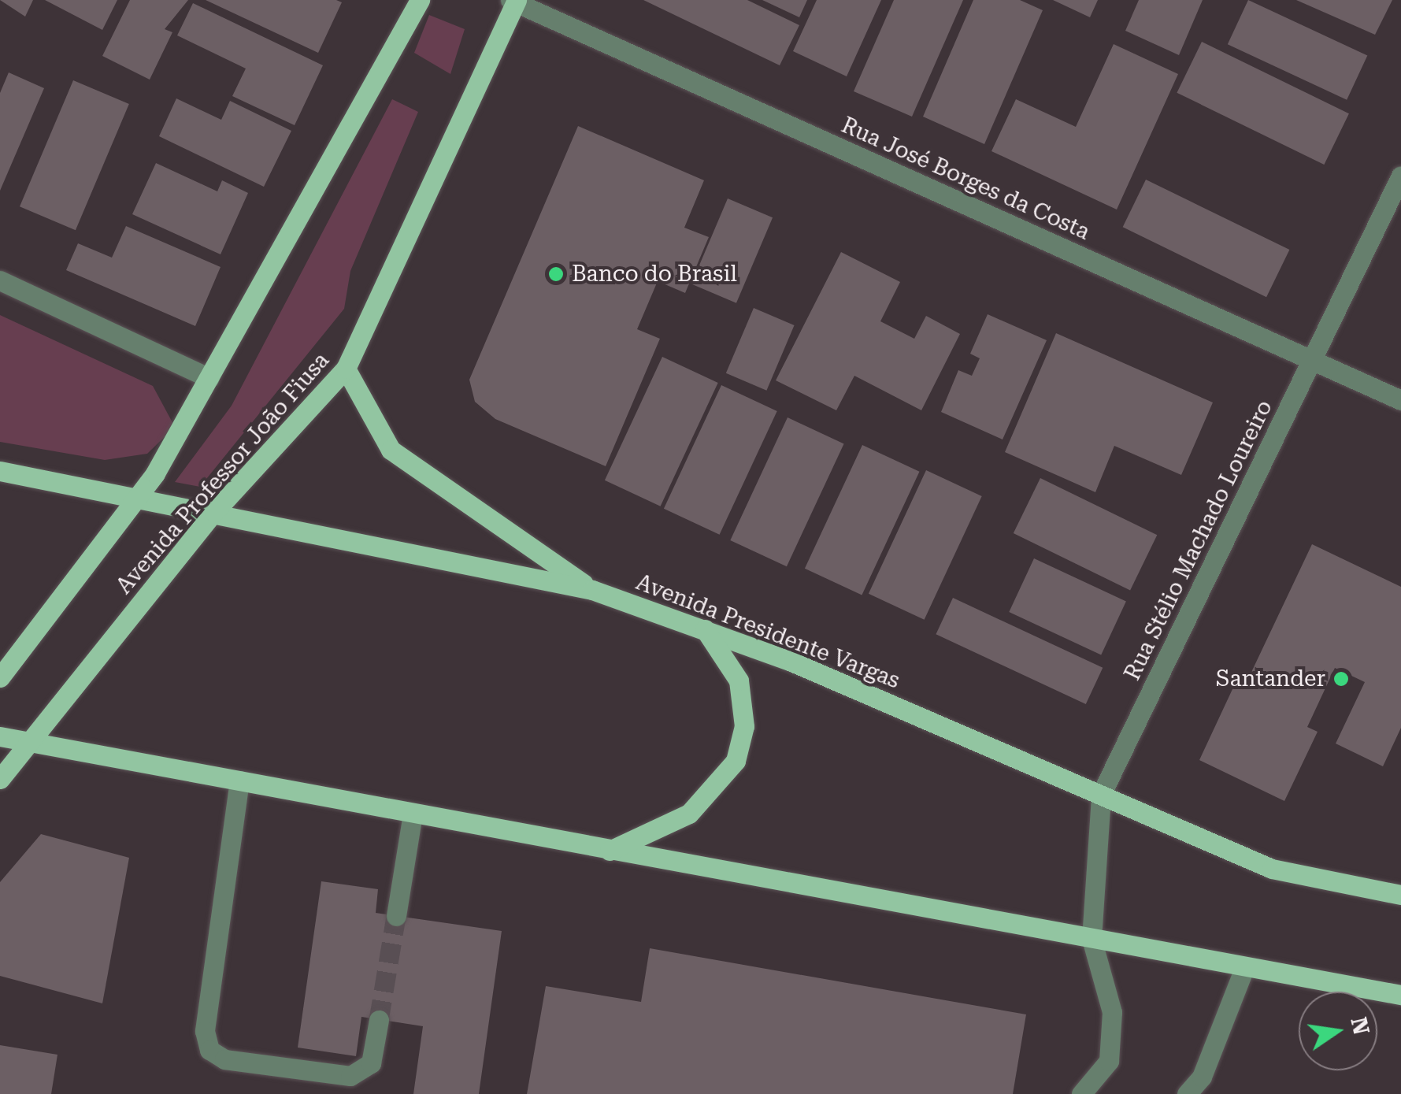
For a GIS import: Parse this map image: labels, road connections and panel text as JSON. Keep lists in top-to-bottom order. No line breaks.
{"streets":{"main road":["Avenida Professor João Fiusa","Avenida Presidente Vargas"],"street":["Rua José Borges da Costa","Rua Stélio Machado Loureiro"]},"crossings":[["Rua José Borges da Costa","Avenida Professor João Fiusa"],["Rua José Borges da Costa","Rua Stélio Machado Loureiro"],["Avenida Professor João Fiusa","Avenida Presidente Vargas"],["Rua Stélio Machado Loureiro","Avenida Presidente Vargas"]],"places":["Banco do Brasil","Santander"],"north":"right"}
